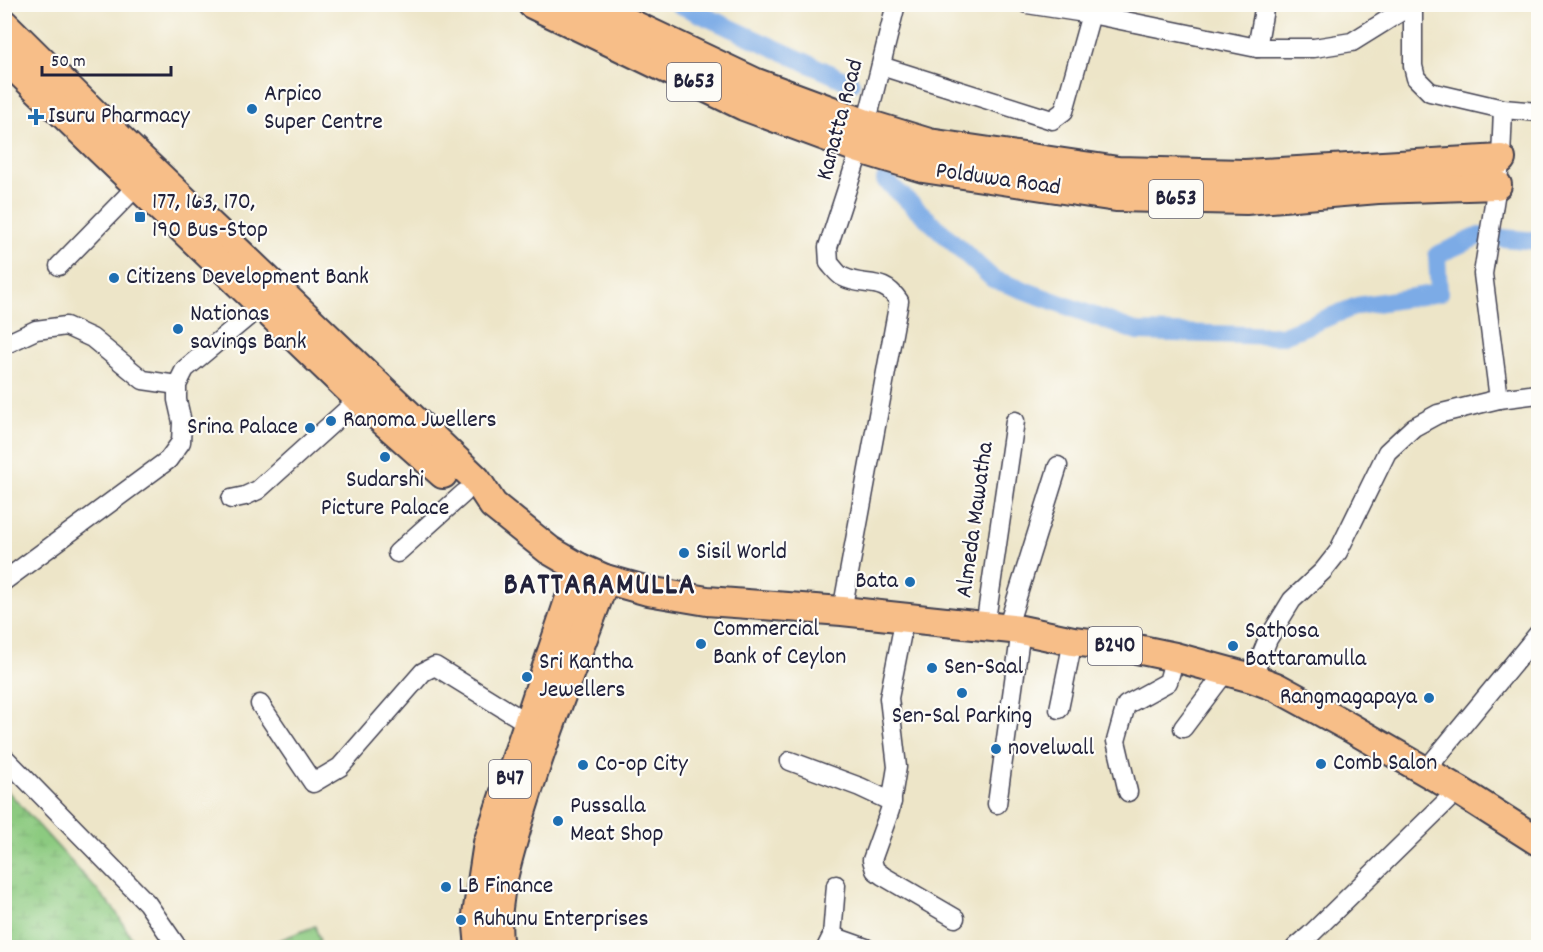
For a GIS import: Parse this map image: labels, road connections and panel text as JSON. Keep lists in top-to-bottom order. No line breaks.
{"streets":{"main road":["B653","Polduwa Road","B240","B47"],"street":["Kanatta Road","Almeda Mawatha"]},"crossings":[["Kanatta Road","Polduwa Road"],["Kanatta Road","B240"],["Almeda Mawatha","B240"],["B240","B47"]],"districts":["BATTARAMULLA"],"places":{"other":["Arpico Super Centre","Citizens Development Bank","Nationas savings Bank","Ranoma Jwellers","Srina Palace","Sudarshi Picture Palace","Sisil World","Bata","Commercial Bank of Ceylon","Sathosa Battaramulla","Sen-Saal","Sri Kantha Jewellers","Sen-Sal Parking","Rangmagapaya","novelwall","Comb Salon","Co-op City","Pussalla Meat Shop","LB Finance","Ruhunu Enterprises"],"health":["Isuru Pharmacy"],"transit":["177, 163, 170, 190 Bus-Stop"]},"scale_bar":"50 m"}
